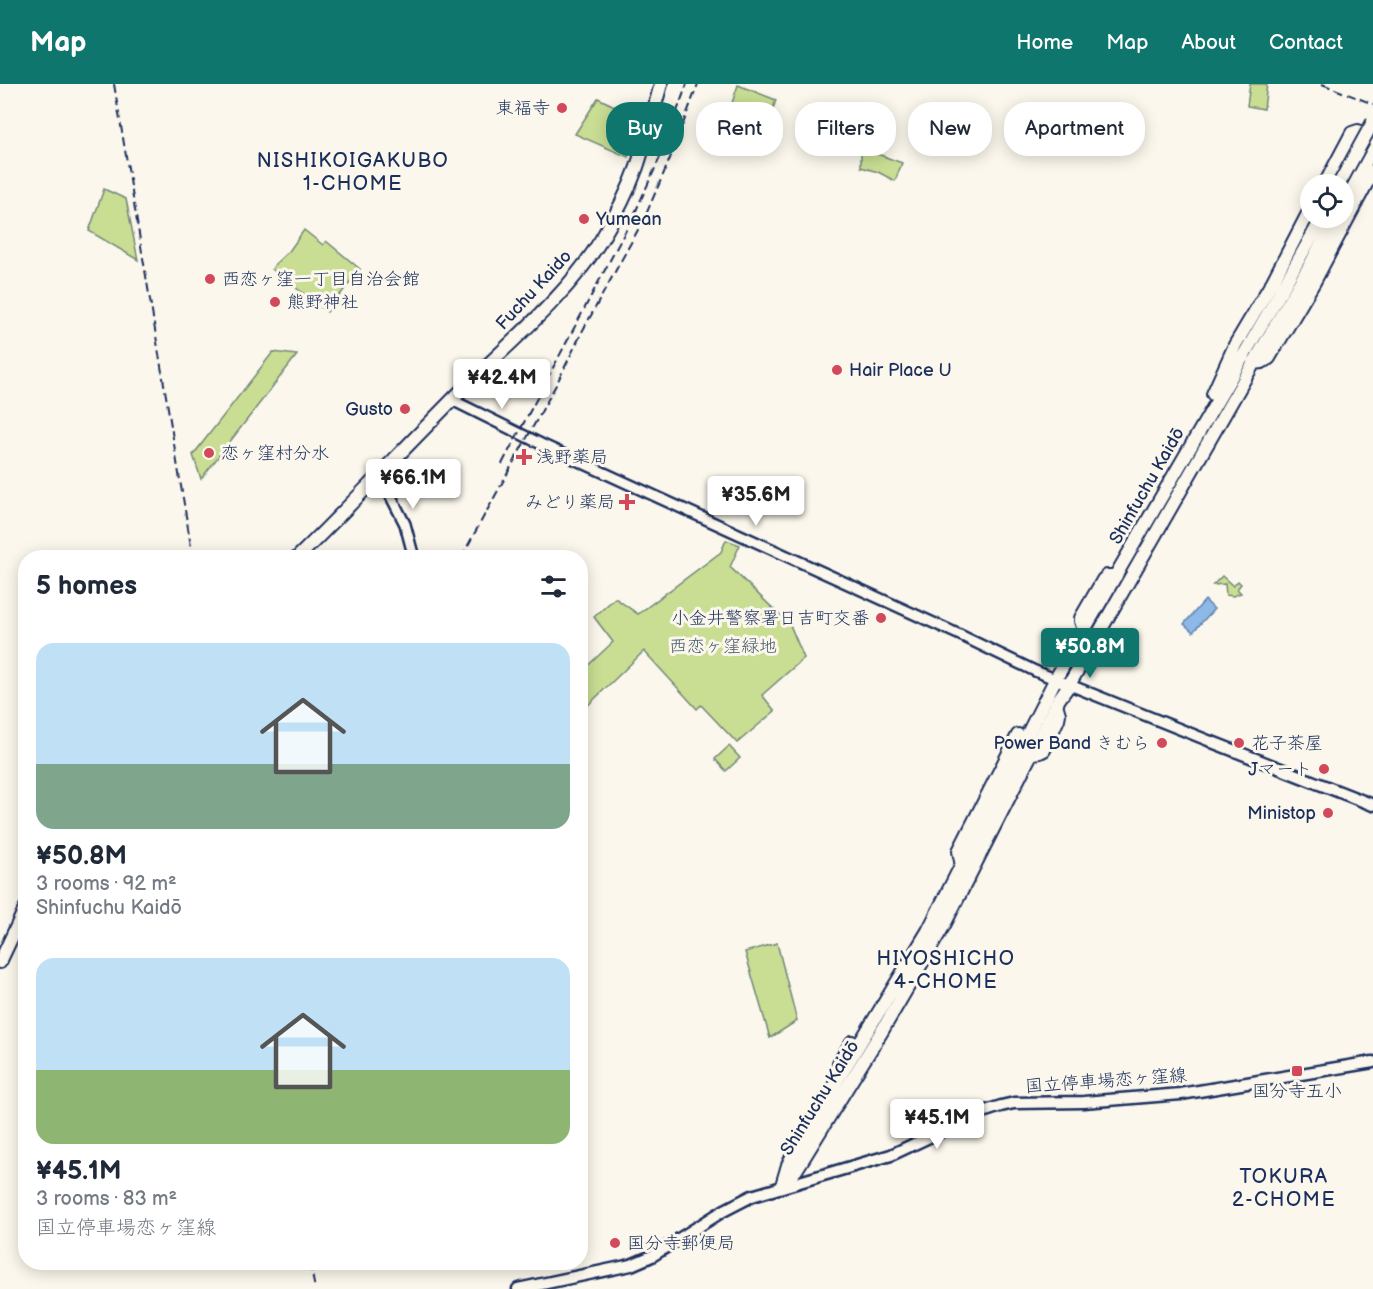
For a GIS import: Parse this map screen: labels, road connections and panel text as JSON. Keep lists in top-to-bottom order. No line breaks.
{"streets":{"main road":["Fuchu Kaido","Shinfuchu Kaidō","国立停車場恋ヶ窪線"]},"crossings":[["Shinfuchu Kaidō","国立停車場恋ヶ窪線"]],"districts":["NISHIKOIGAKUBO 1-CHOME","HIYOSHICHO 4-CHOME","TOKURA 2-CHOME"],"parks":["西恋ヶ窪緑地"],"places":{"other":["東福寺","Yumean","西恋ヶ窪一丁目自治会館","熊野神社","Hair Place U","Gusto","恋ヶ窪村分水","小金井警察署日吉町交番","Power Band きむら","花子茶屋","Jマート","Ministop","国分寺郵便局"],"health":["浅野薬局","みどり薬局"],"transit":["国分寺五小"]},"page":{"header":"Map","nav":["Home","Map","About","Contact"],"chip":["Buy","Rent","Filters","New","Apartment"],"price":["¥42.4M","¥66.1M","¥35.6M","¥50.8M","¥45.1M"],"heading":"5 homes","list":[{"name":"¥50.8M","note":"3 rooms · 92 m² · Shinfuchu Kaidō"},{"name":"¥45.1M","note":"3 rooms · 83 m² · 国立停車場恋ヶ窪線"}]}}
